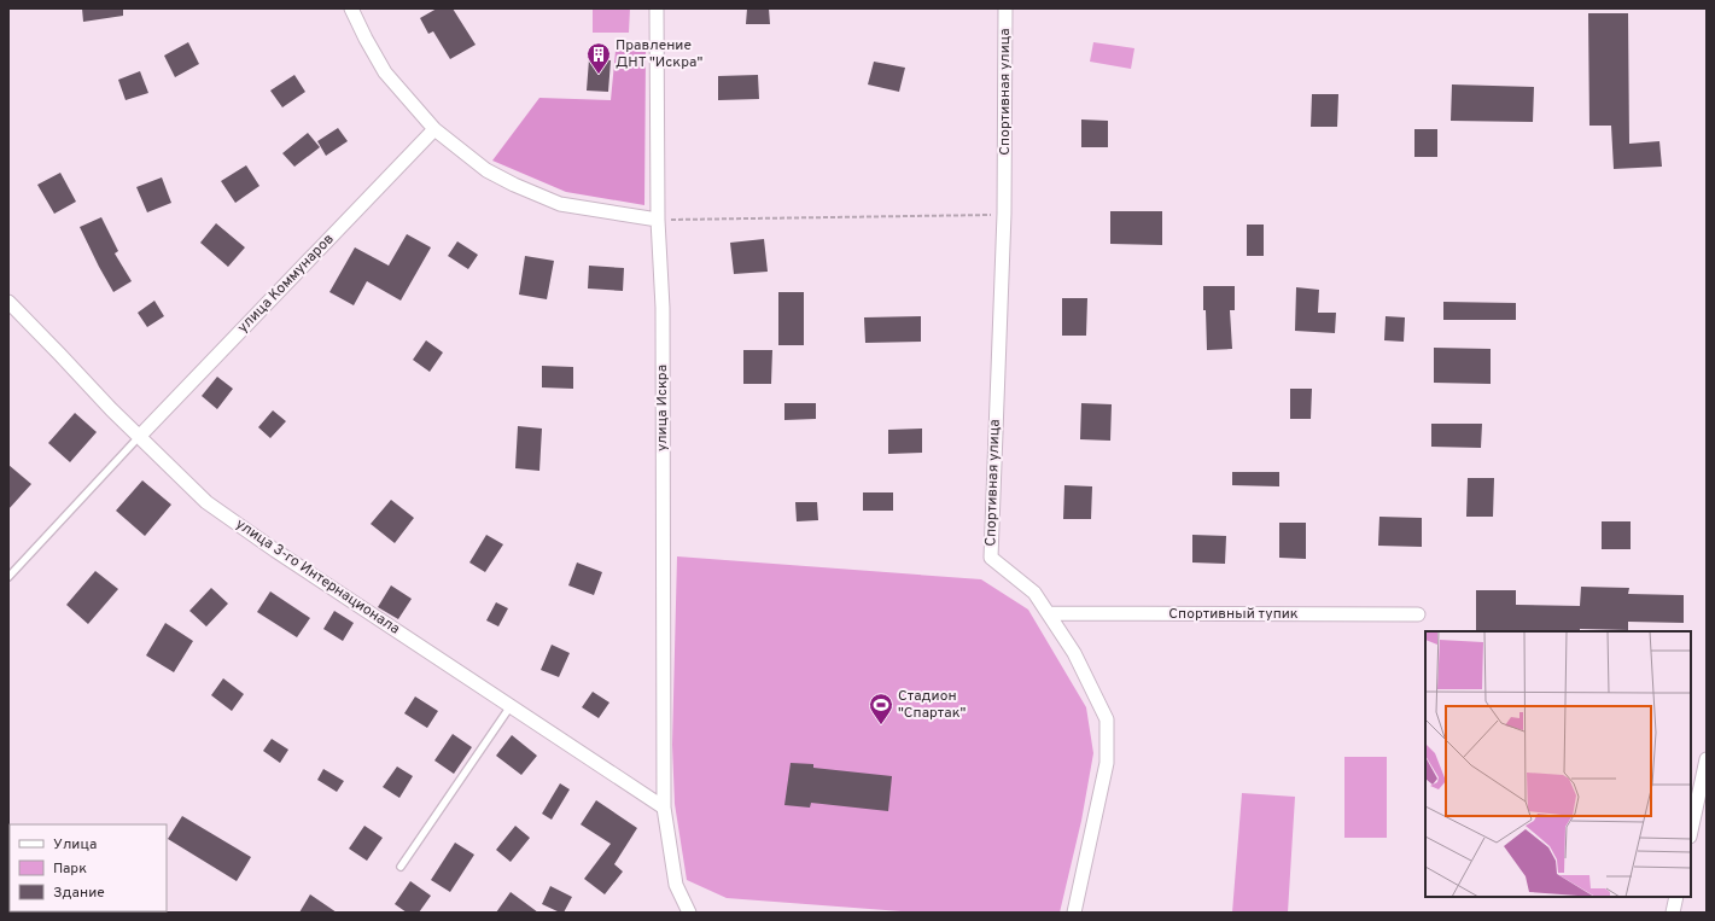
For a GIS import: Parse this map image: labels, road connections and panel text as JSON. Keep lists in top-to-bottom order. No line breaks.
{"streets":{"street":["Спортивная улица","улица Коммунаров","улица Искра","улица 3-го Интернационала","Спортивный тупик"]},"crossings":[["Спортивная улица","Спортивный тупик"],["улица Коммунаров","улица 3-го Интернационала"],["улица Искра","улица 3-го Интернационала"]],"places":{"building":["Правление ДНТ \"Искра\""],"sports":["Стадион \"Спартак\""]},"legend":["Улица","Парк","Здание"]}
